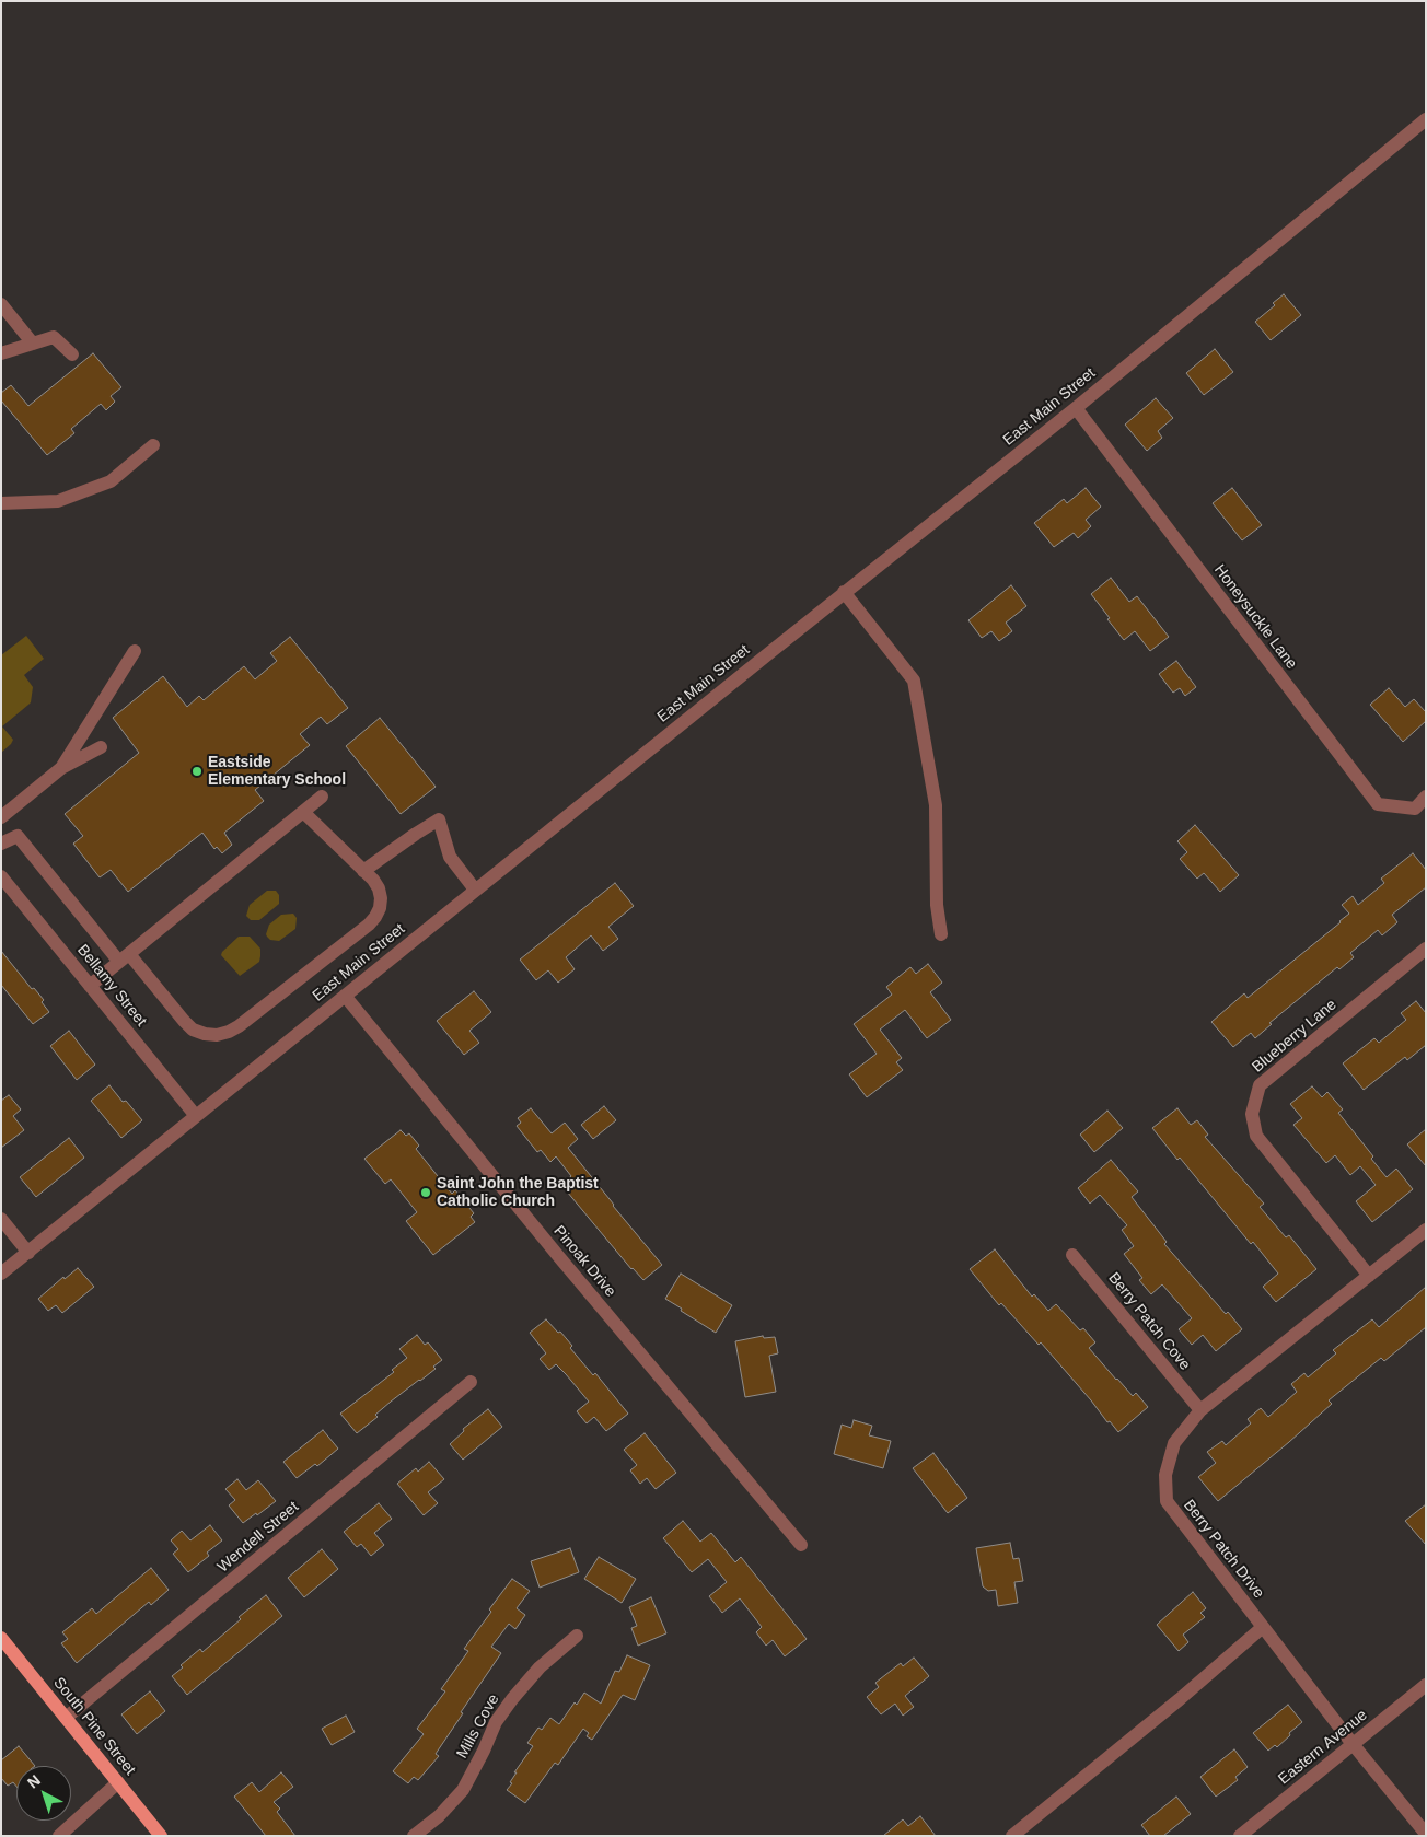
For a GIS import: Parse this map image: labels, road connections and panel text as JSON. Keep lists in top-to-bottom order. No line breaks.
{"streets":{"main road":["South Pine Street"],"street":["East Main Street","Honeysuckle Lane","Bellamy Street","Blueberry Lane","Pinoak Drive","Berry Patch Cove","Wendell Street","Berry Patch Drive","Mills Cove","Eastern Avenue"]},"crossings":[["East Main Street","Honeysuckle Lane"],["East Main Street","Bellamy Street"],["East Main Street","Pinoak Drive"],["Blueberry Lane","Berry Patch Drive"],["Berry Patch Cove","Berry Patch Drive"],["Wendell Street","South Pine Street"],["Berry Patch Drive","Eastern Avenue"]],"places":["Eastside Elementary School","Saint John the Baptist Catholic Church"],"north":"top left"}
